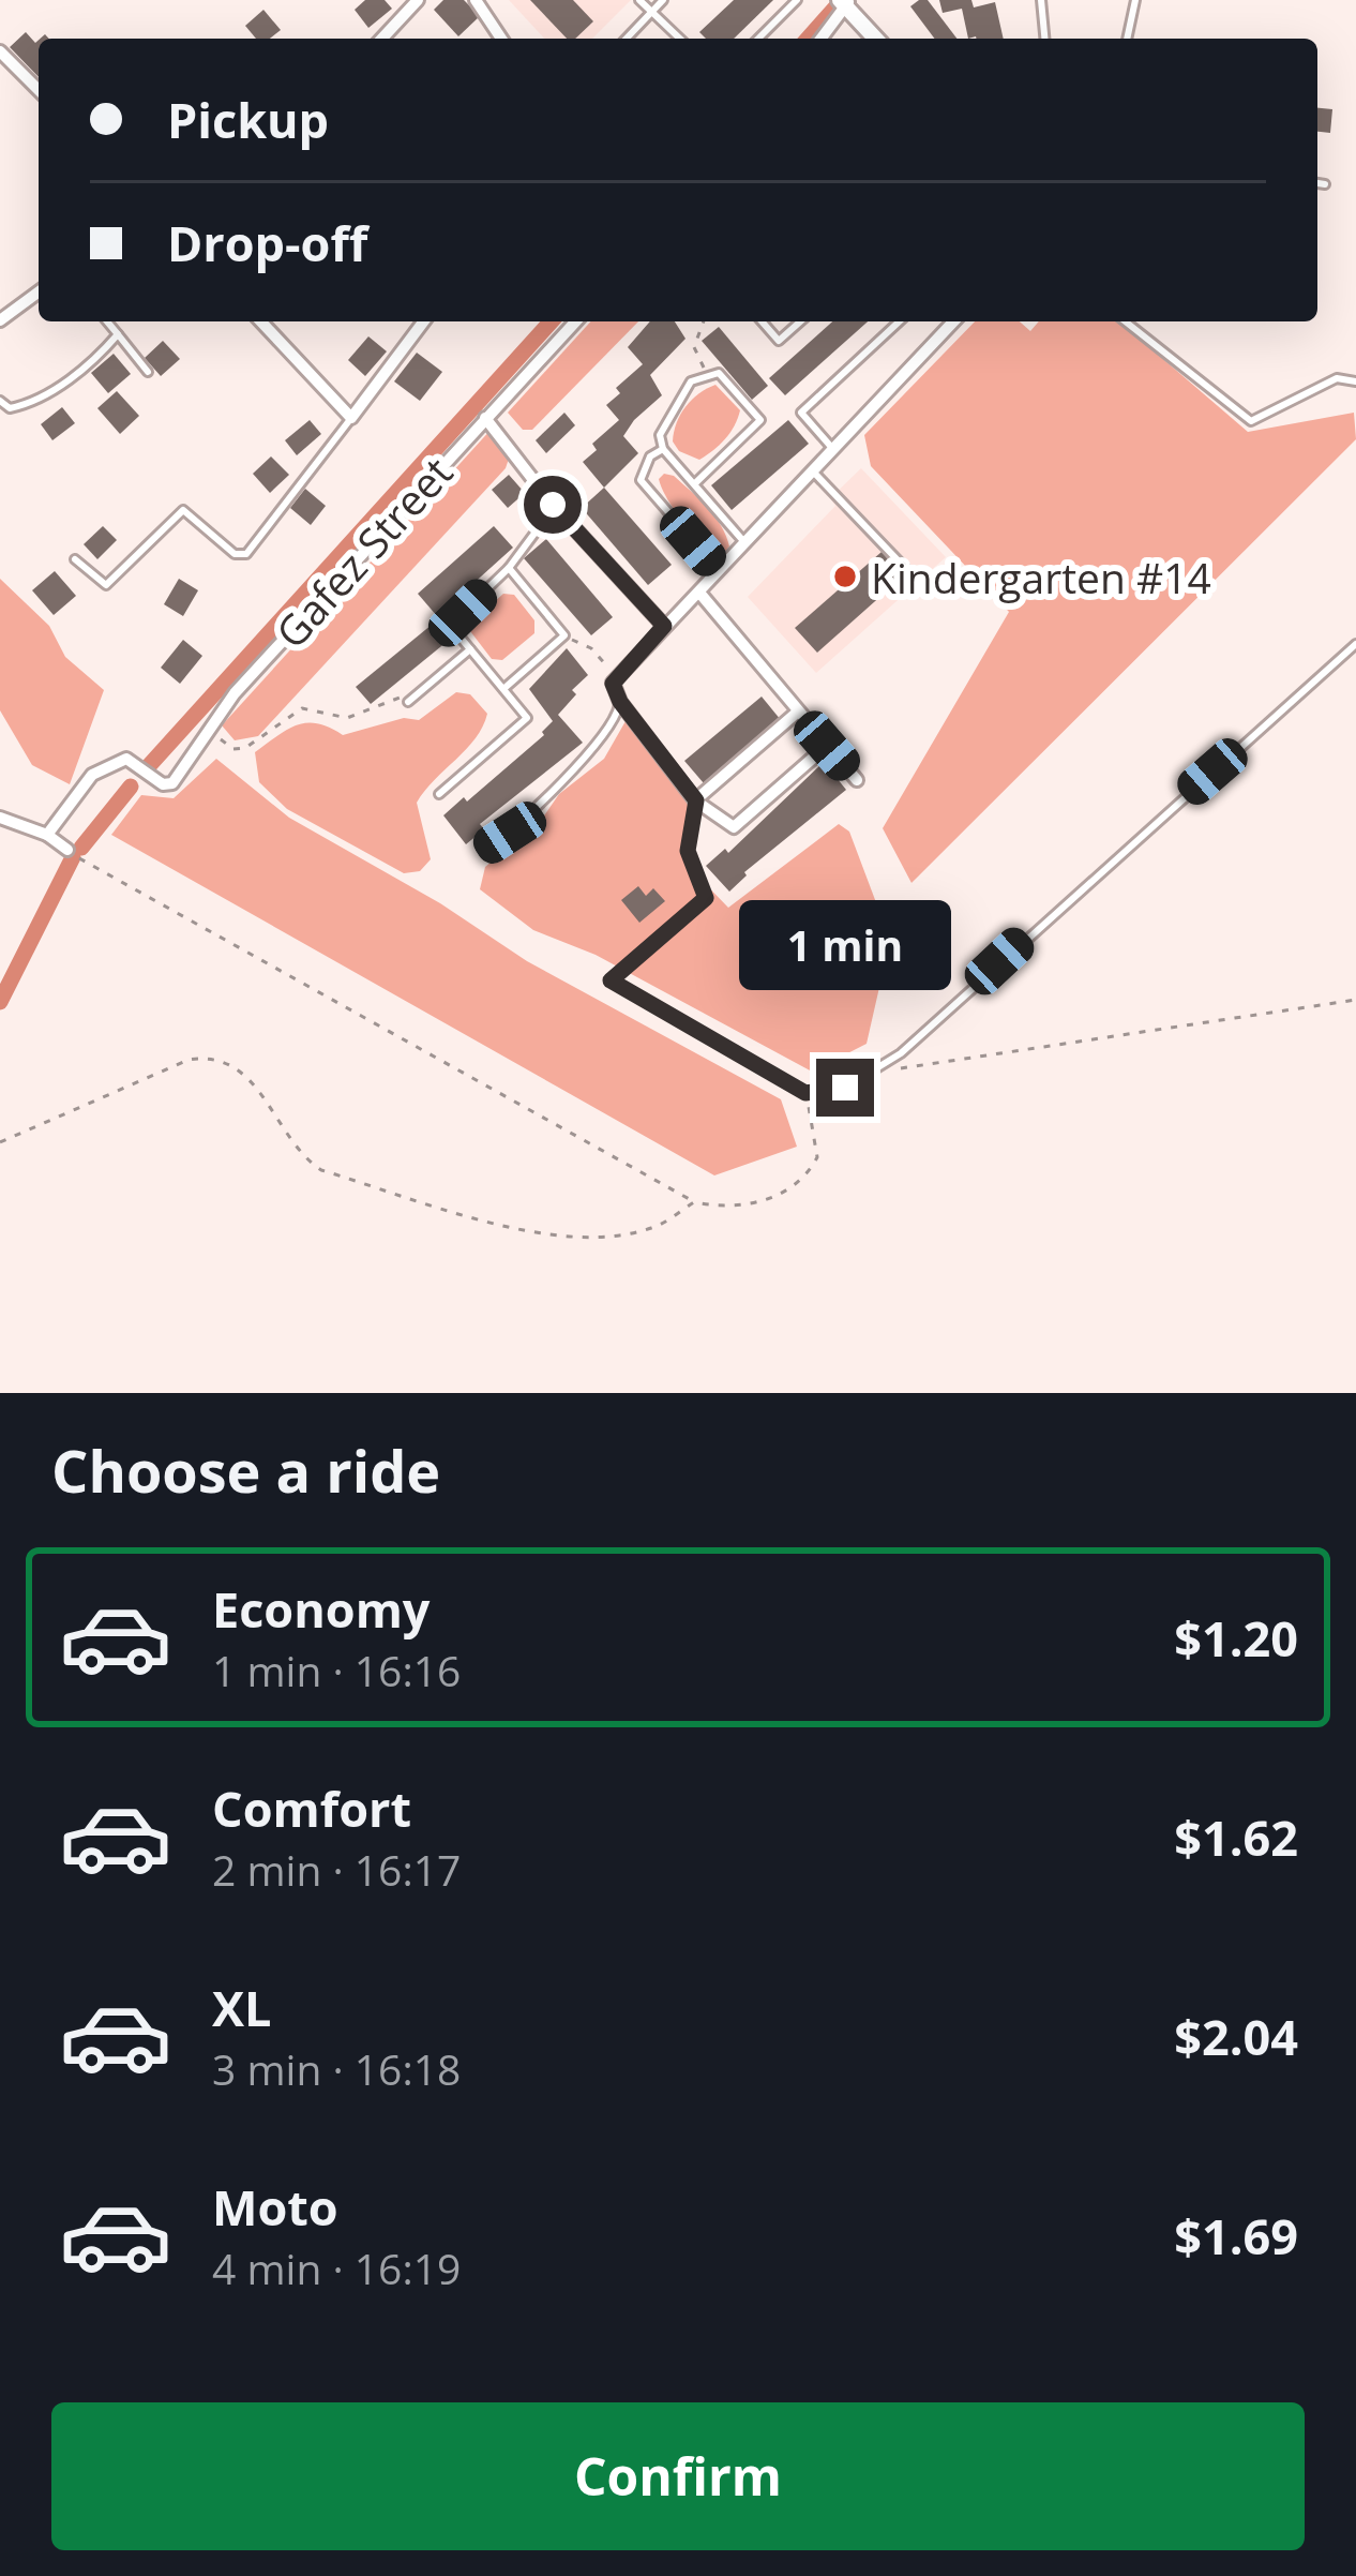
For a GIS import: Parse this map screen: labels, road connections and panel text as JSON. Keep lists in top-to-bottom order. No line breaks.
{"streets":{"street":["Gafez Street"]},"places":["Kindergarten #14"],"page":{"banner":["Pickup","Drop-off"],"bubble":"1 min","heading":"Choose a ride","list":[{"name":"Economy","note":"1 min · 16:16","value":"$1.20"},{"name":"Comfort","note":"2 min · 16:17","value":"$1.62"},{"name":"XL","note":"3 min · 16:18","value":"$2.04"},{"name":"Moto","note":"4 min · 16:19","value":"$1.69"}],"buttons":"Confirm"}}
